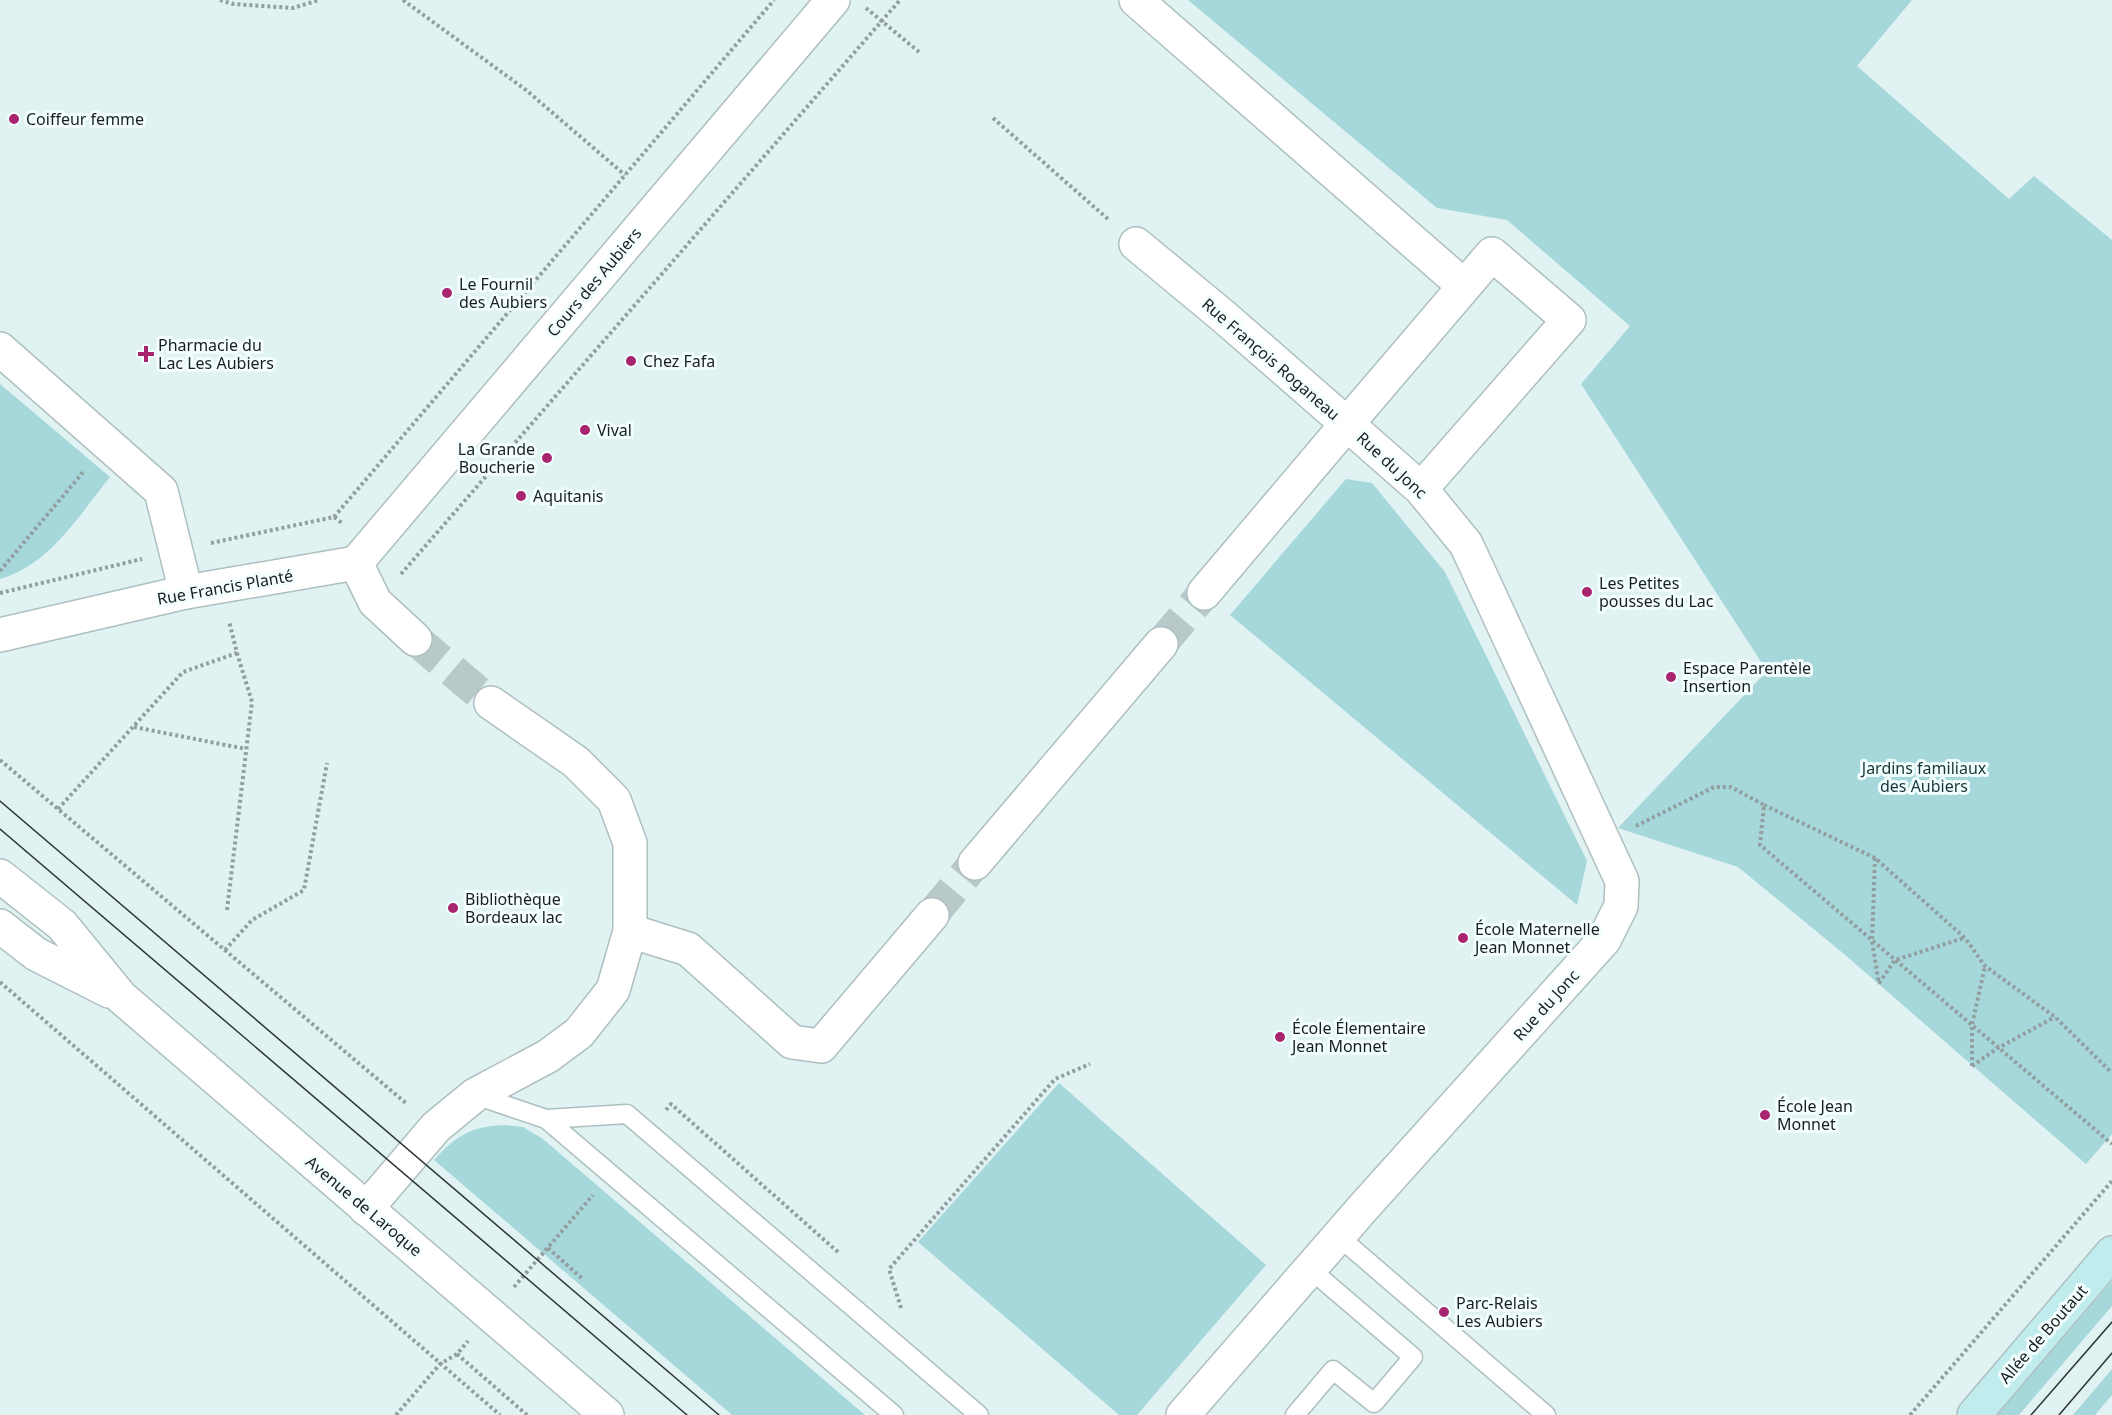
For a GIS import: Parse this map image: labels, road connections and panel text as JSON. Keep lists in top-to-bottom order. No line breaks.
{"streets":{"main road":["Allée de Boutaut"],"street":["Cours des Aubiers","Rue François Roganeau","Rue du Jonc","Rue Francis Planté","Avenue de Laroque"]},"crossings":[["Cours des Aubiers","Rue Francis Planté"],["Rue François Roganeau","Rue du Jonc"]],"parks":["Jardins familiaux des Aubiers"],"places":{"other":["Coiffeur femme","Le Fournil des Aubiers","Chez Fafa","Vival","La Grande Boucherie","Aquitanis","Les Petites pousses du Lac","Espace Parentèle Insertion","Bibliothèque Bordeaux lac","École Maternelle Jean Monnet","École Élementaire Jean Monnet","École Jean Monnet","Parc-Relais Les Aubiers"],"health":["Pharmacie du Lac Les Aubiers"]}}
